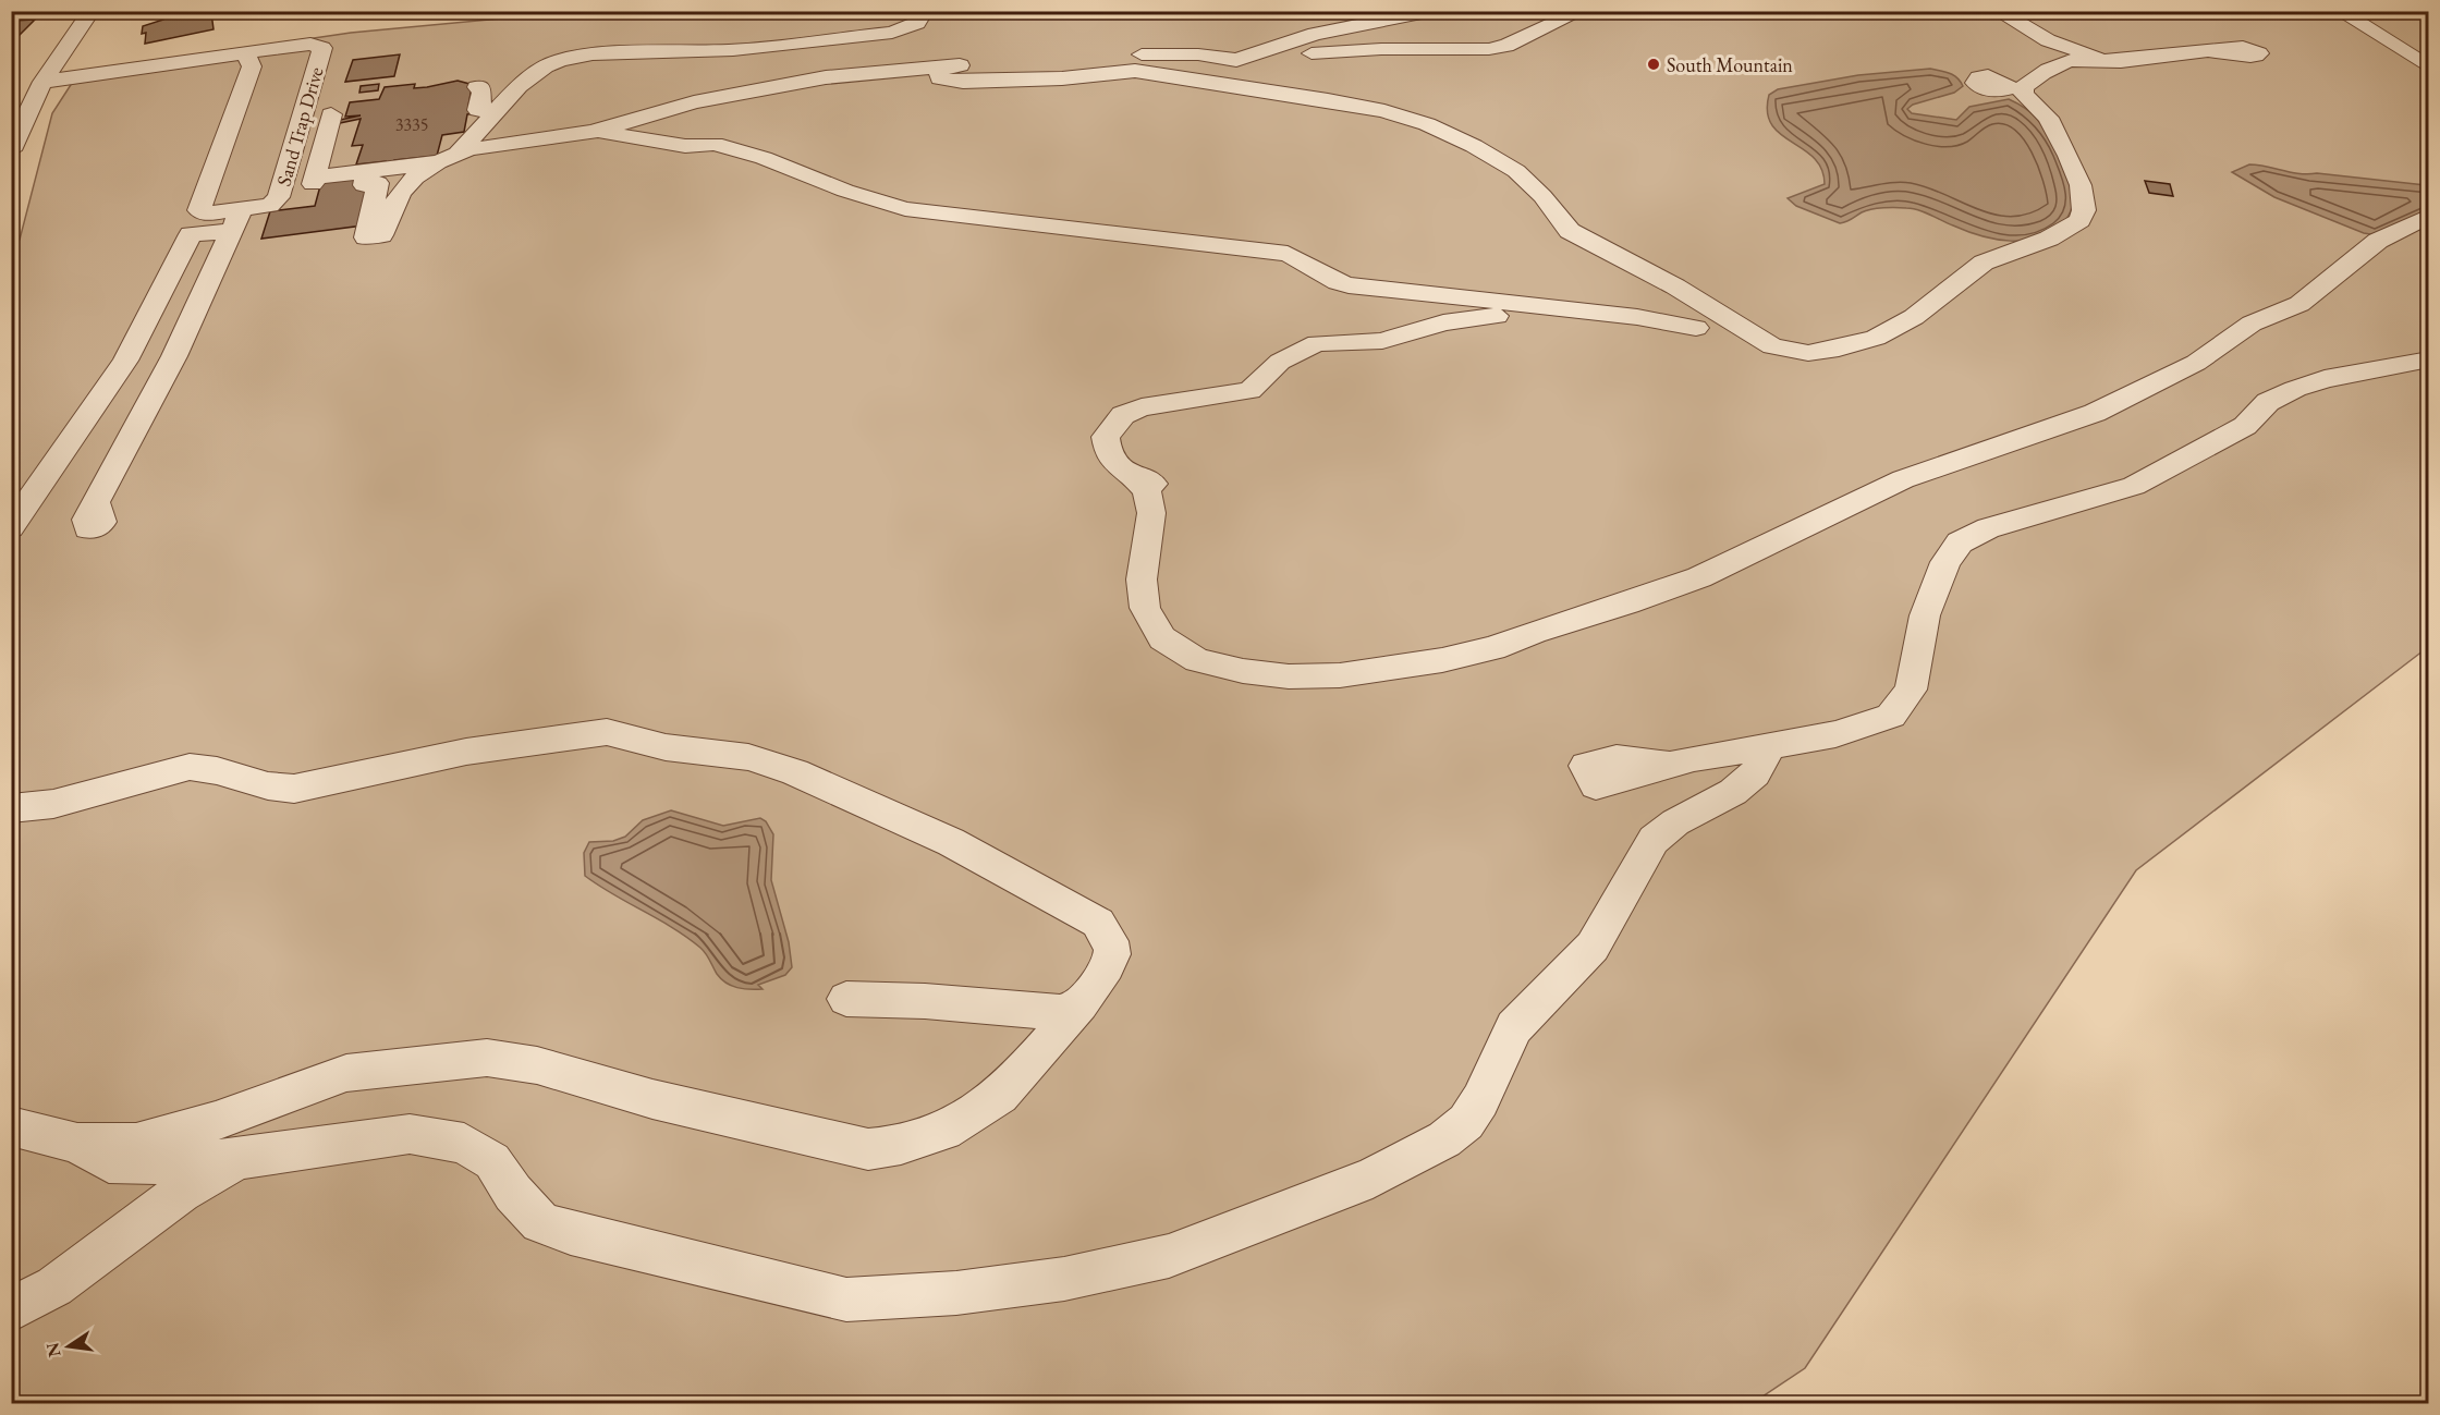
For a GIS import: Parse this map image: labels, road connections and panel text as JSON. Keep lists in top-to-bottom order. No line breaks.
{"streets":{"street":["Sand Trap Drive"]},"places":["South Mountain"],"house_numbers":["3335"],"north":"left"}
